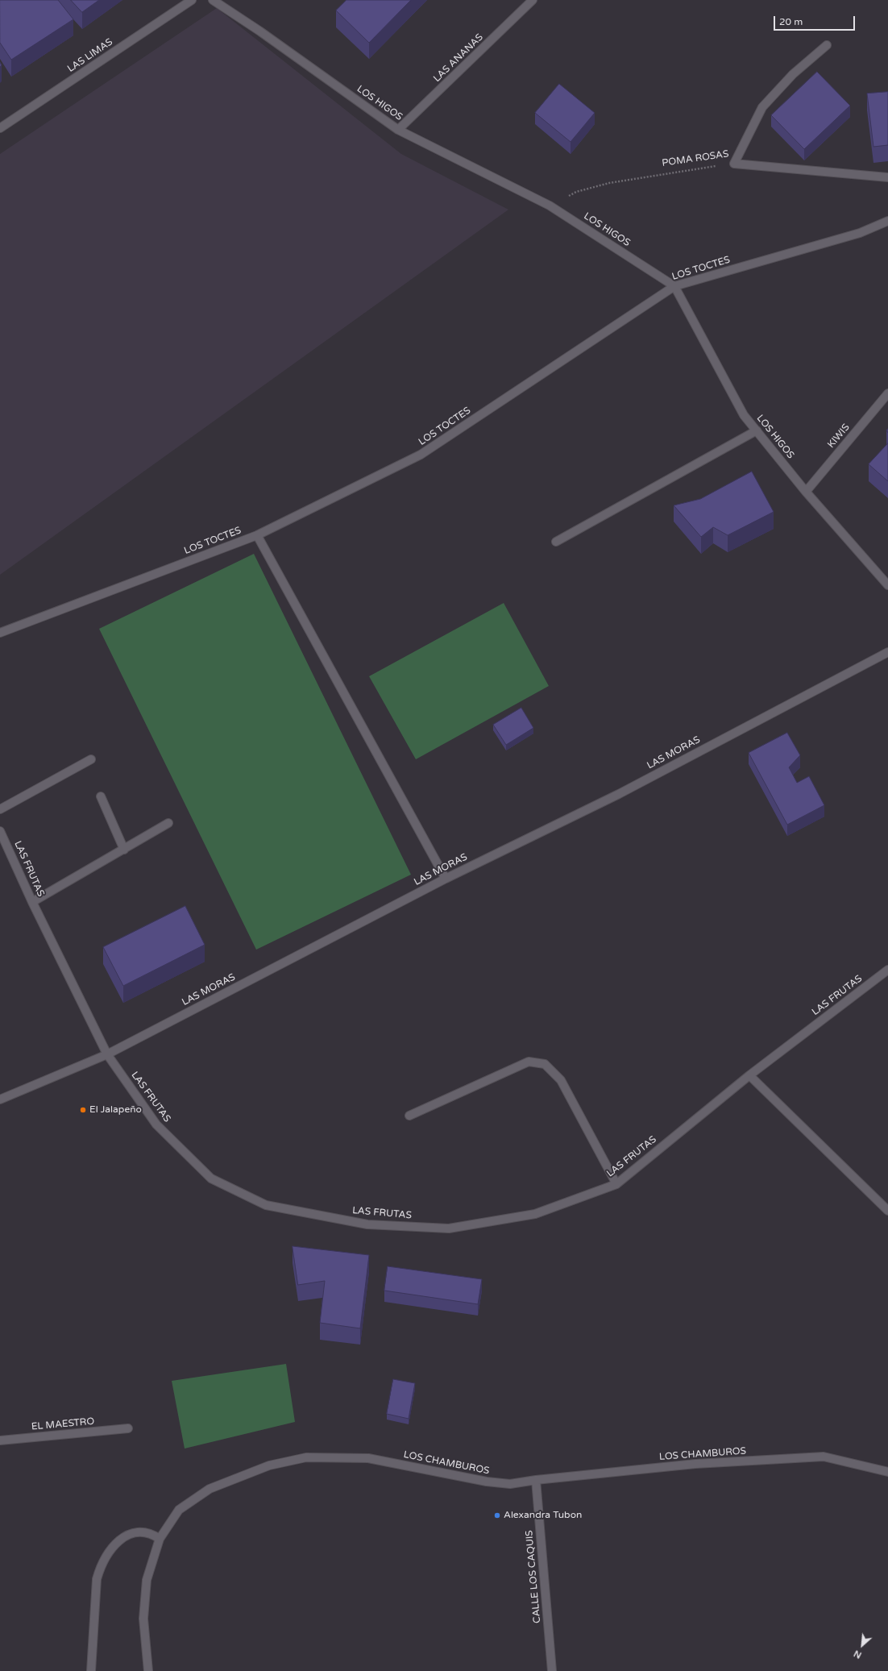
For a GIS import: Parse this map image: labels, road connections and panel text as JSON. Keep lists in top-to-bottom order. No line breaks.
{"streets":{"street":["LAS LIMAS","LAS ANANAS","LOS HIGOS","POMA ROSAS","LOS TOCTES","KIWIS","LAS MORAS","LAS FRUTAS","EL MAESTRO","LOS CHAMBUROS","CALLE LOS CAQUIS"]},"crossings":[["LAS ANANAS","LOS HIGOS"],["LOS HIGOS","POMA ROSAS"],["LOS HIGOS","LOS TOCTES"],["LOS HIGOS","KIWIS"],["LAS MORAS","LAS FRUTAS"],["LOS CHAMBUROS","CALLE LOS CAQUIS"]],"places":["El Jalapeño","Alexandra Tubon"],"scale_bar":"20 m","north":"bottom left"}
